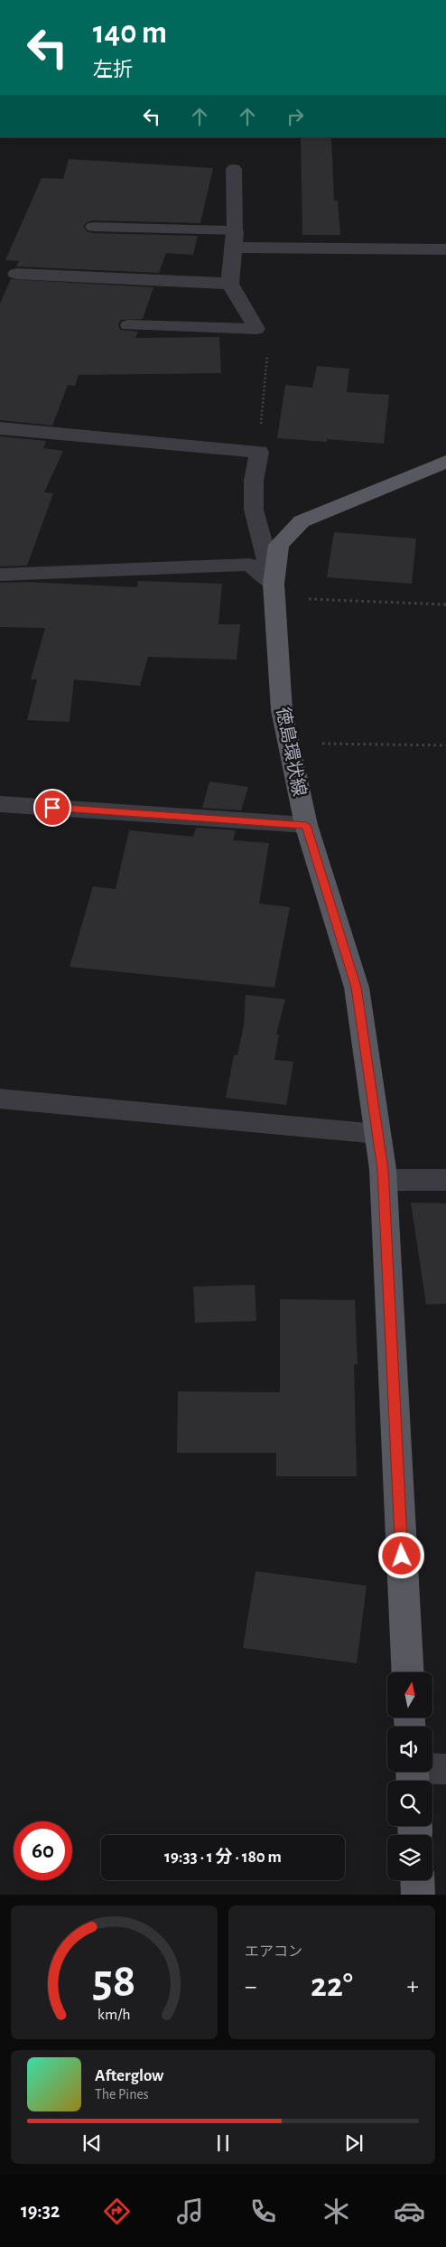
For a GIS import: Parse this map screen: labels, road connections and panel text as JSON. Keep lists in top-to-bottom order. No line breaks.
{"streets":{"main road":["徳島環状線"]},"north":"top","page":{"turn":["140 m","左折"],"limit":"60","trip":"19:33 · 1 分 · 180 m","tile":"エアコン","heat":["−","22°","+"],"song":["Afterglow","The Pines"],"tabs":"19:32","gauge":["58","km/h"]}}
